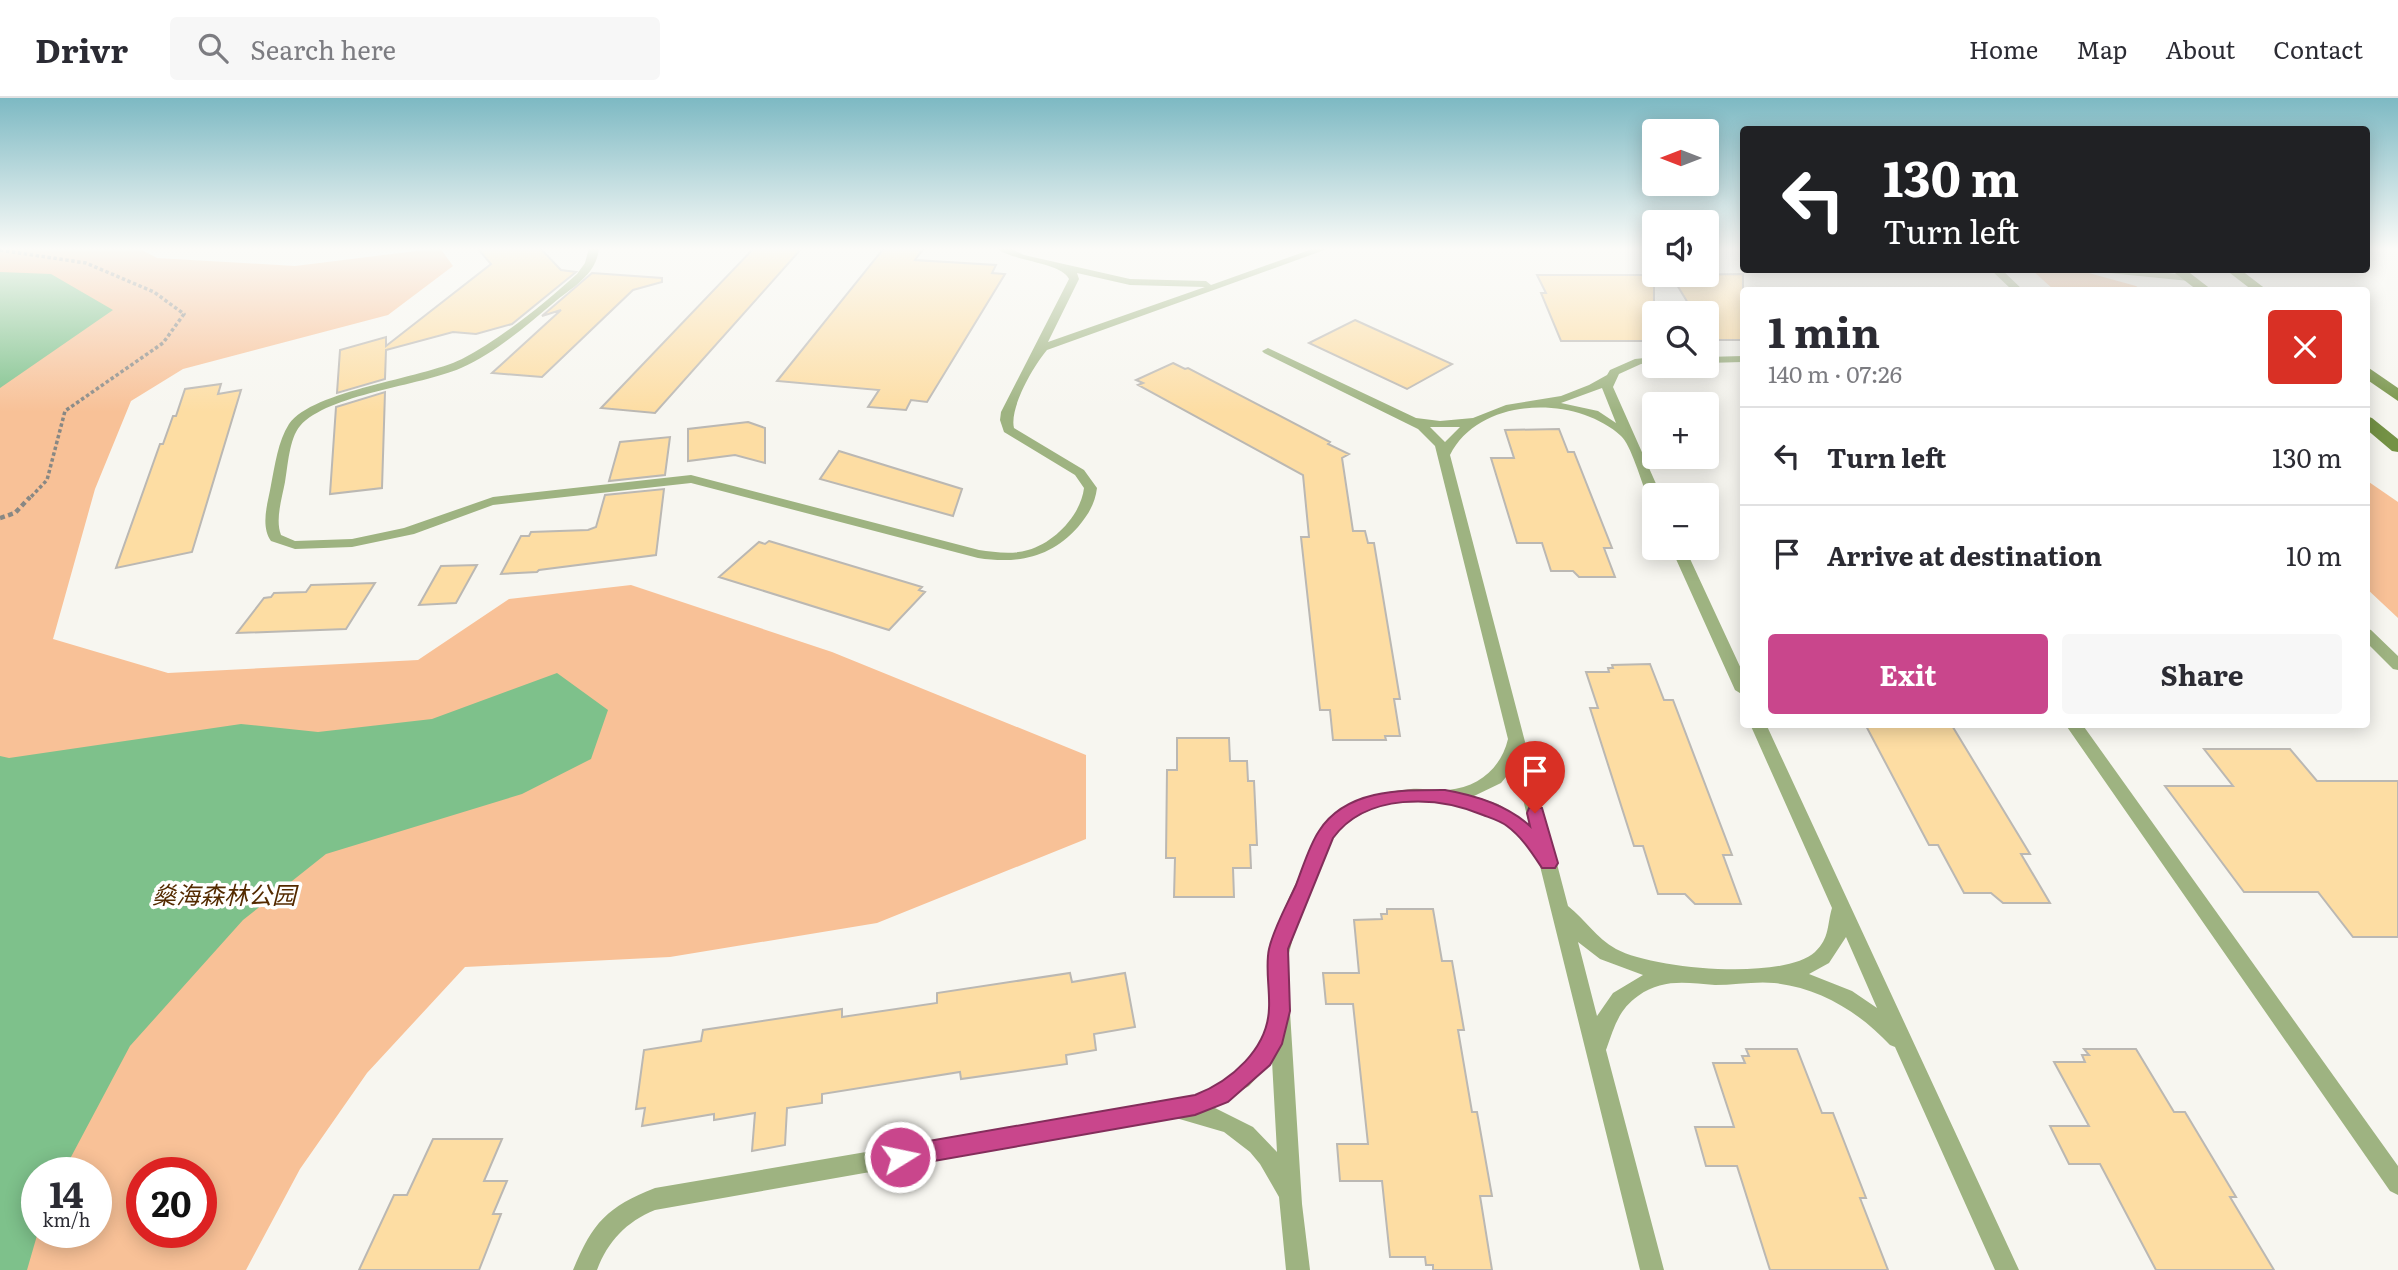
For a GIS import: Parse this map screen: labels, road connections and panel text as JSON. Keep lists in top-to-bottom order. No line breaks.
{"parks":["燊海森林公园"],"north":"left","page":{"header":"Drivr","search":"Search here","nav":["Home","Map","About","Contact"],"map_buttons":["+","−"],"turn":["130 m","Turn left"],"heading":["1 min","140 m · 07:26"],"list":[{"name":"Turn left","value":"130 m"},{"name":"Arrive at destination","value":"10 m"}],"buttons":["Exit","Share"],"speed":"14 km/h","limit":"20"}}
